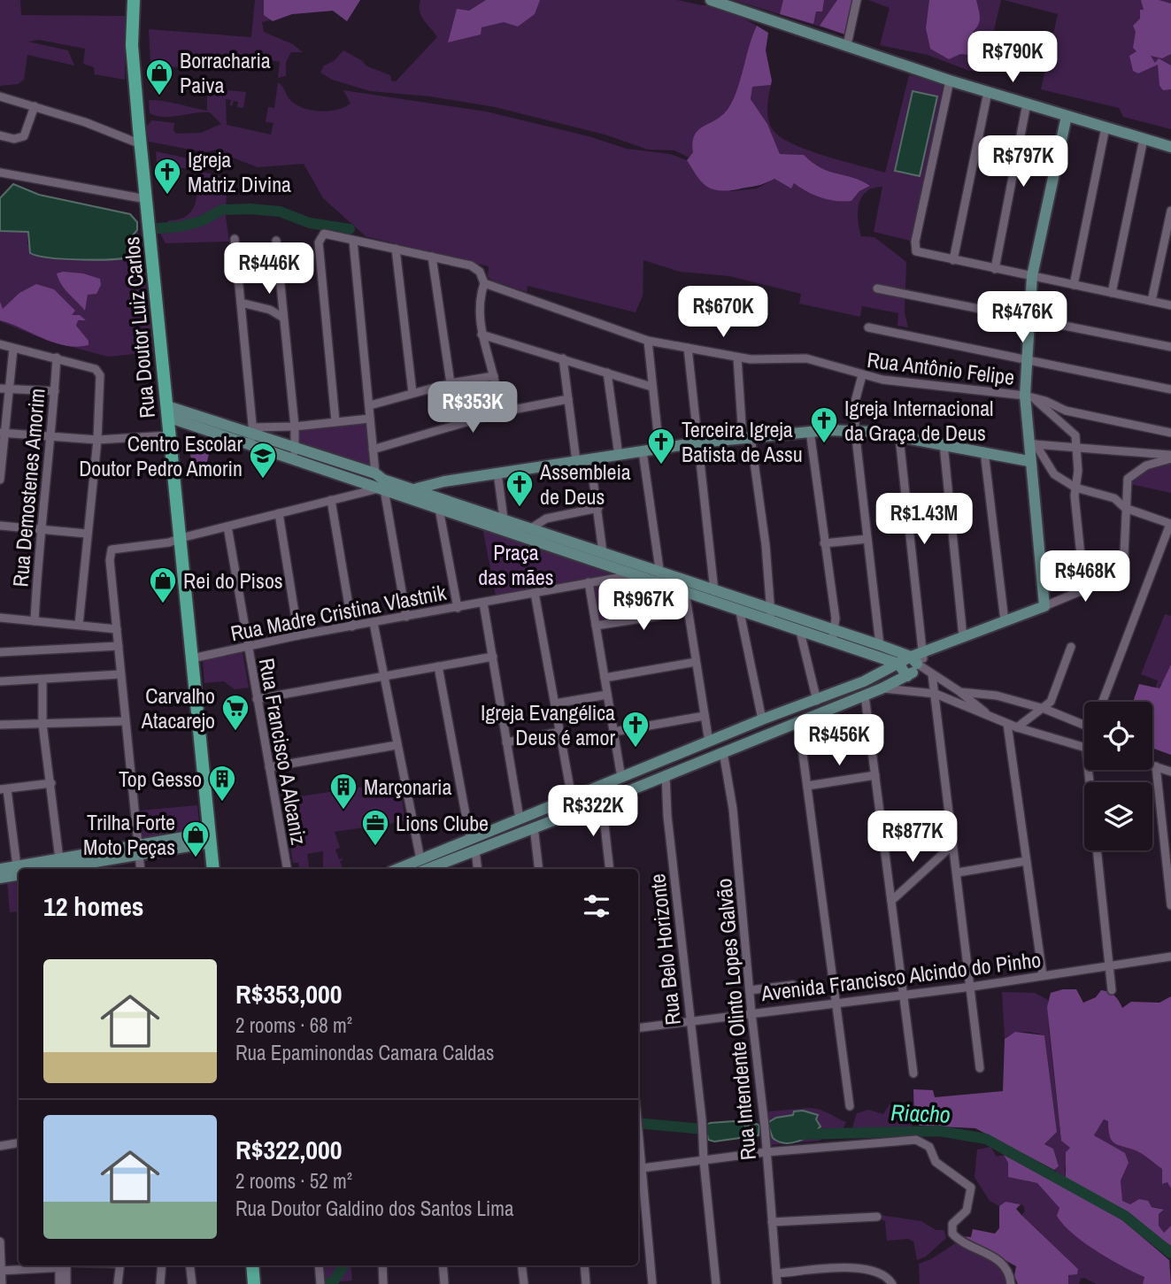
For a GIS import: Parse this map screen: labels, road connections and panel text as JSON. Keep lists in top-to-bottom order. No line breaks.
{"streets":{"main road":["Rua Doutor Luiz Carlos"],"street":["Rua Antônio Felipe","Rua Demostenes Amorim","Rua Madre Cristina Vlastnik","Rua Francisco A Alcaniz","Rua Belo Horizonte","Avenida Francisco Alcindo do Pinho","Rua Intendente Olinto Lopes Galvão"]},"crossings":[["Rua Doutor Luiz Carlos","Rua Madre Cristina Vlastnik"],["Rua Madre Cristina Vlastnik","Rua Francisco A Alcaniz"],["Rua Belo Horizonte","Avenida Francisco Alcindo do Pinho"],["Avenida Francisco Alcindo do Pinho","Rua Intendente Olinto Lopes Galvão"]],"water":["Riacho"],"parks":["Praça das mães"],"places":{"shop":["Borracharia Paiva","Rei do Pisos","Trilha Forte Moto Peças"],"church":["Igreja Matriz Divina","Igreja Internacional da Graça de Deus","Terceira Igreja Batista de Assu","Assembleia de Deus","Igreja Evangélica Deus é amor"],"school or university":["Centro Escolar Doutor Pedro Amorin"],"supermarket":["Carvalho Atacarejo"],"building":["Top Gesso","Marçonaria"],"office":["Lions Clube"]},"page":{"price":["R$790K","R$797K","R$446K","R$670K","R$476K","R$353K","R$1.43M","R$468K","R$967K","R$456K","R$322K","R$877K"],"heading":"12 homes","list":[{"name":"R$353,000","note":"2 rooms · 68 m² · Rua Epaminondas Camara Caldas"},{"name":"R$322,000","note":"2 rooms · 52 m² · Rua Doutor Galdino dos Santos Lima"}]}}
